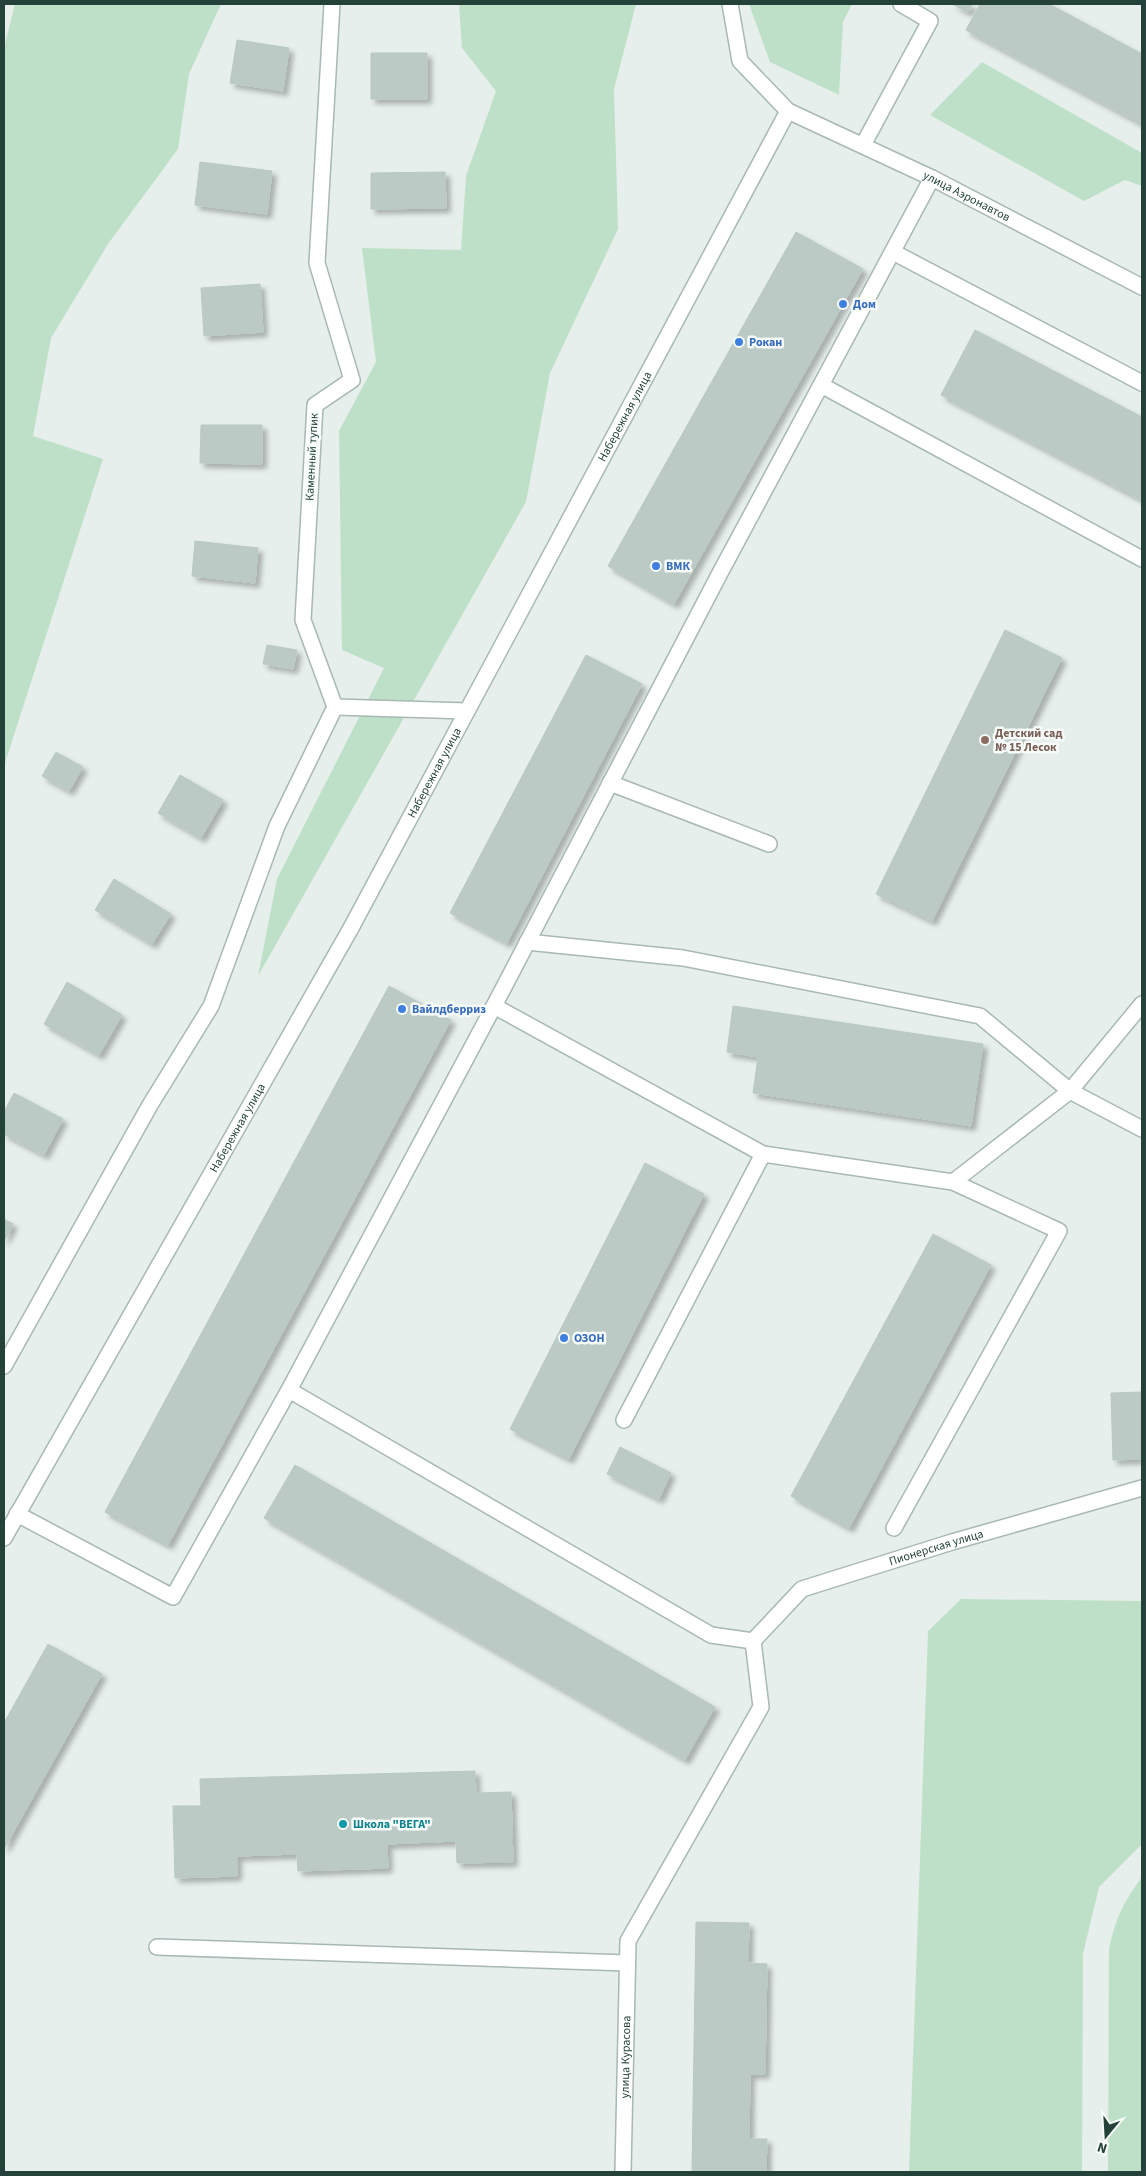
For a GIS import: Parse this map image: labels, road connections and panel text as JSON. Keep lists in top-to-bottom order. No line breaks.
{"streets":{"street":["улица Аэронавтов","Набережная улица","Каменный тупик","Пионерская улица","улица Курасова"]},"crossings":[["улица Аэронавтов","Набережная улица"],["Пионерская улица","улица Курасова"]],"places":["Дом","Рокан","ВМК","Детский сад № 15 Лесок","Вайлдберриз","ОЗОН","Школа \"ВЕГА\""],"north":"bottom"}
